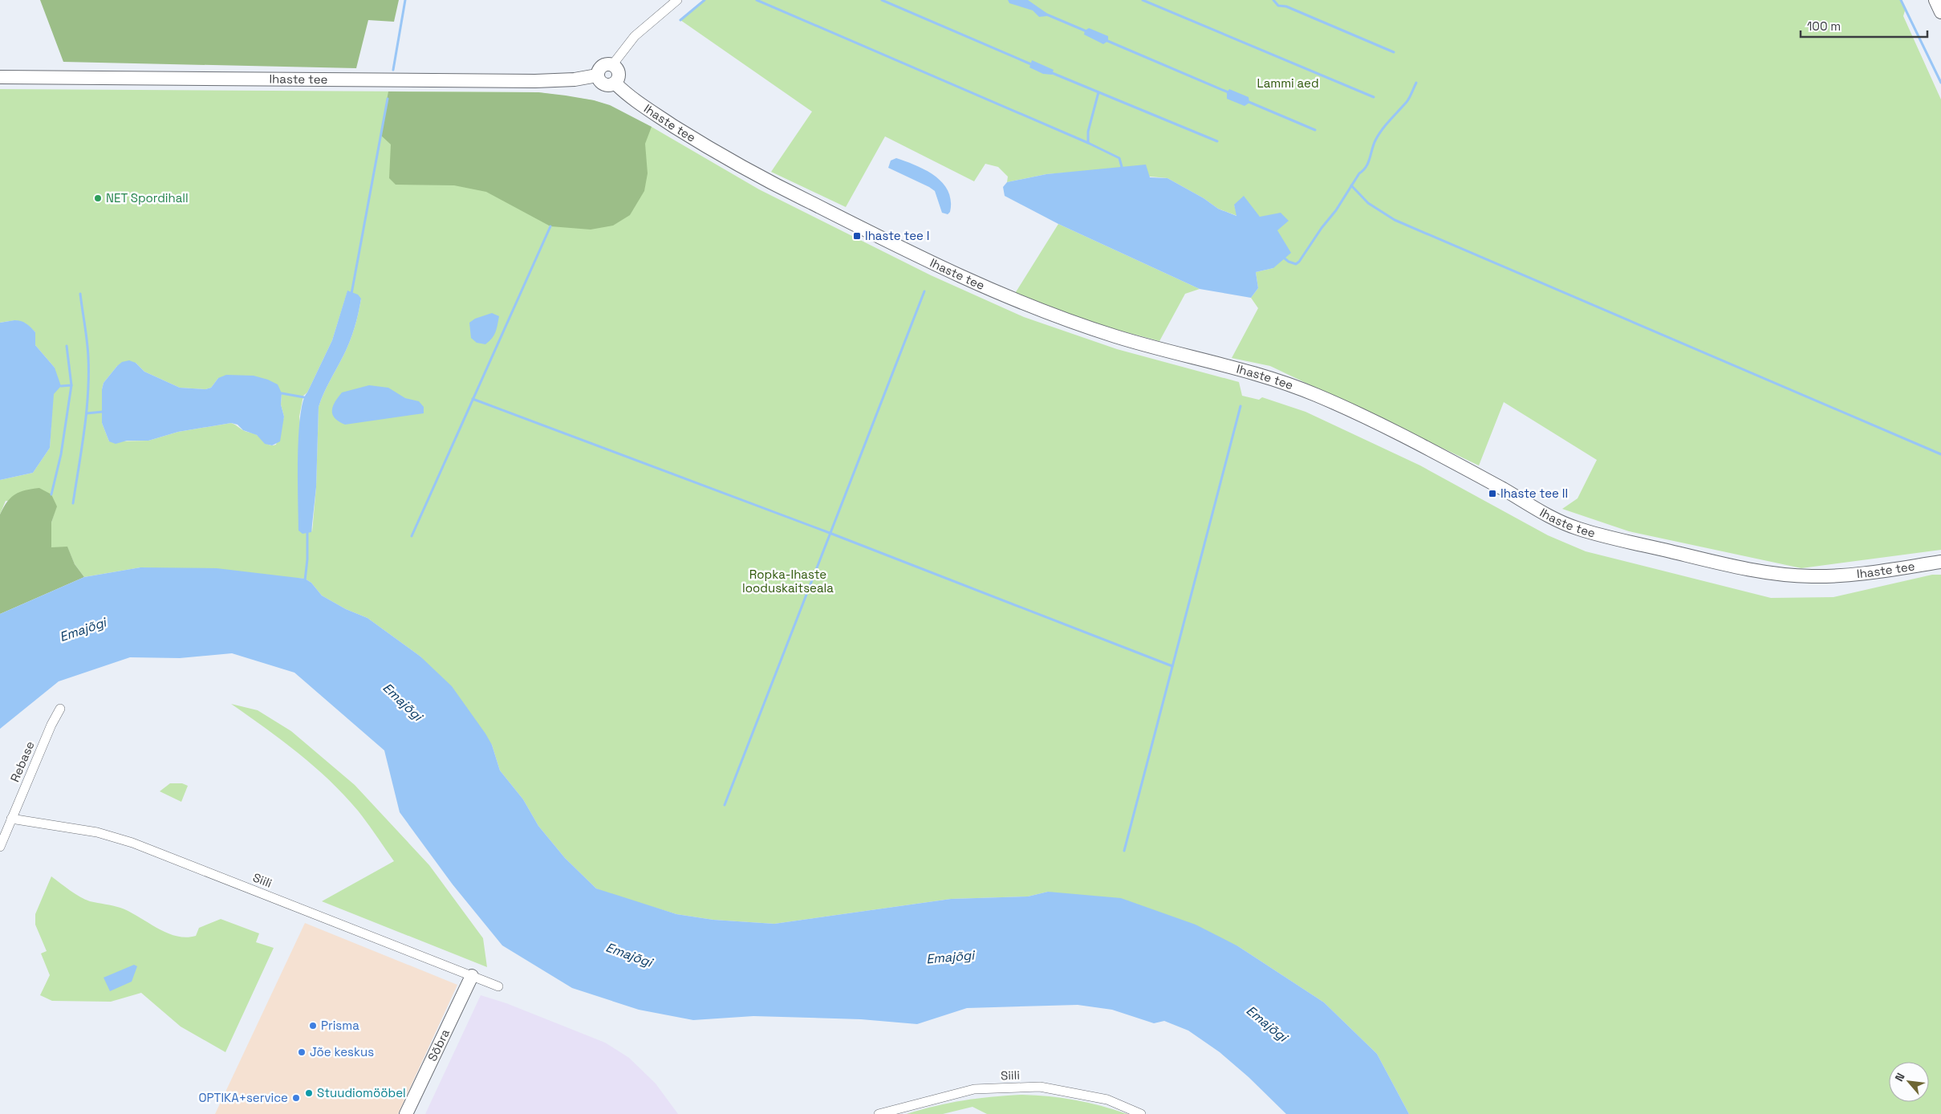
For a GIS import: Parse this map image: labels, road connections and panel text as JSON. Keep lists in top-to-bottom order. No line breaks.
{"streets":{"street":["Ihaste tee","Rebase","Siili","Sõbra"]},"crossings":[["Rebase","Siili"],["Siili","Sõbra"]],"water":["Emajõgi"],"parks":["Lammi aed","Ropka-Ihaste looduskaitseala"],"places":{"other":["NET Spordihall","Prisma","Jõe keskus","Stuudiomööbel","OPTIKA+service"],"transit":["Ihaste tee I","Ihaste tee II"]},"scale_bar":"100 m","north":"top left"}
